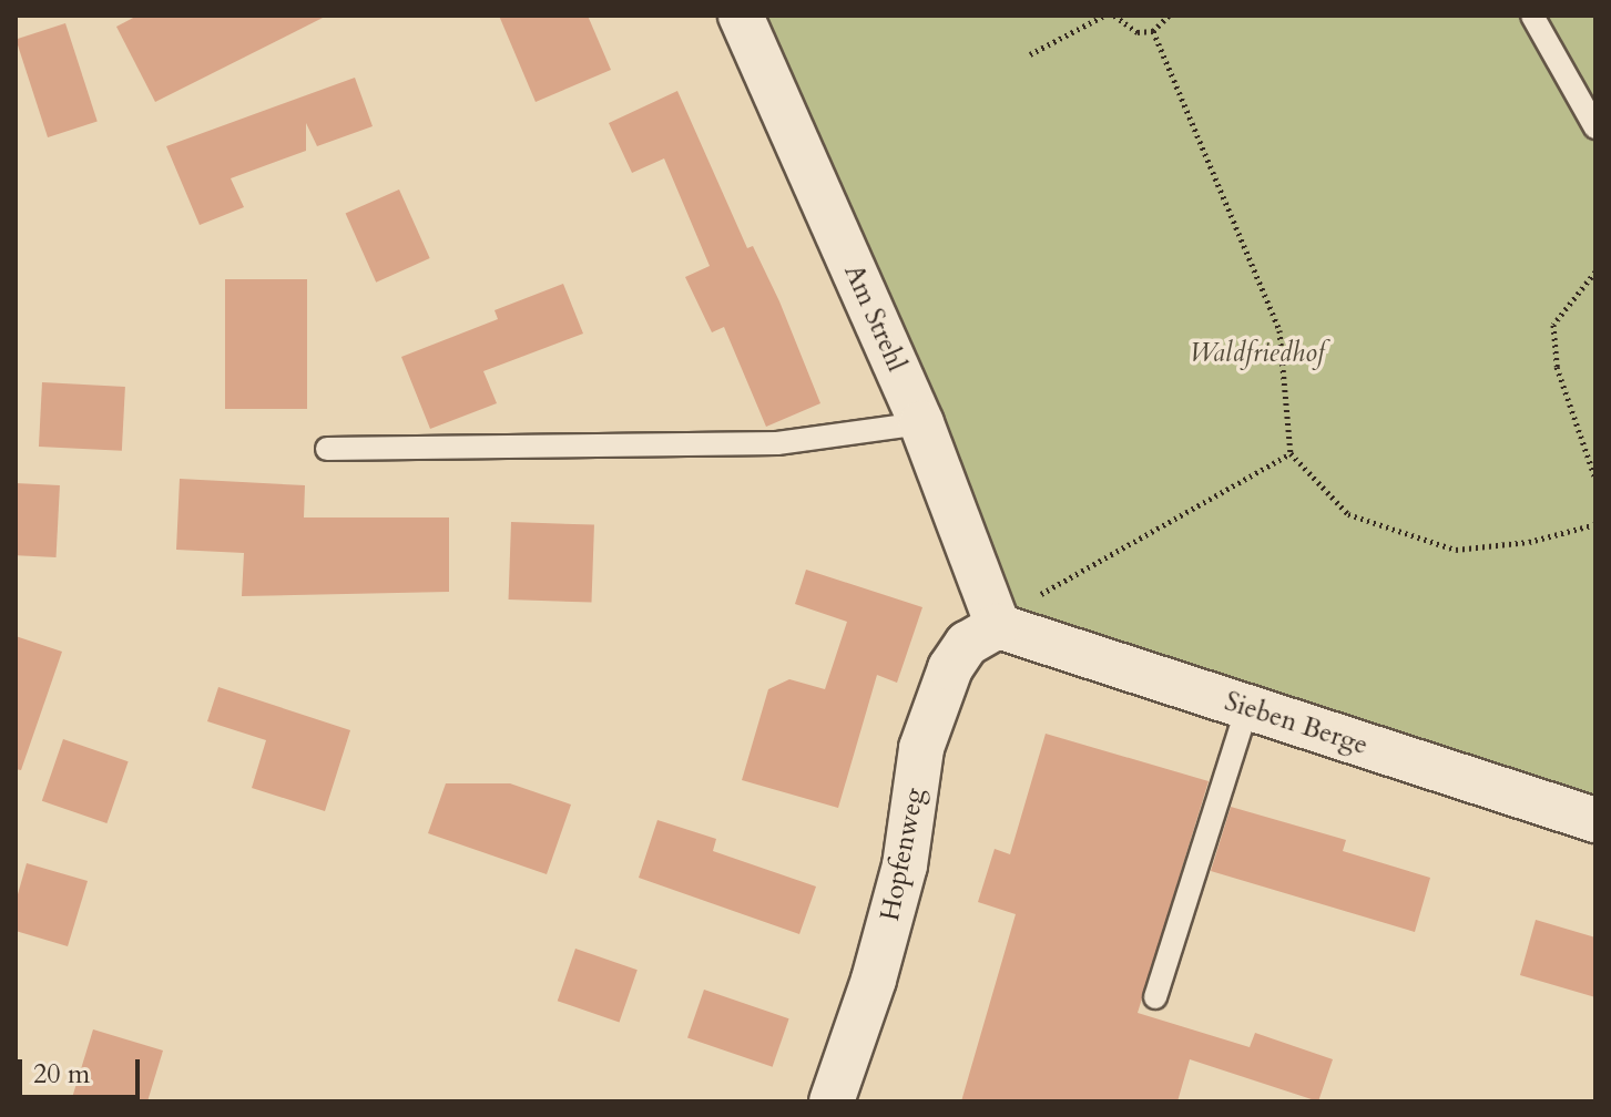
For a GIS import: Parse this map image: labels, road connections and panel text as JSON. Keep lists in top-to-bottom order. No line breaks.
{"streets":{"street":["Am Strehl","Sieben Berge","Hopfenweg"]},"crossings":[["Am Strehl","Sieben Berge"],["Am Strehl","Hopfenweg"],["Sieben Berge","Hopfenweg"]],"parks":["Waldfriedhof"],"scale_bar":"20 m"}
